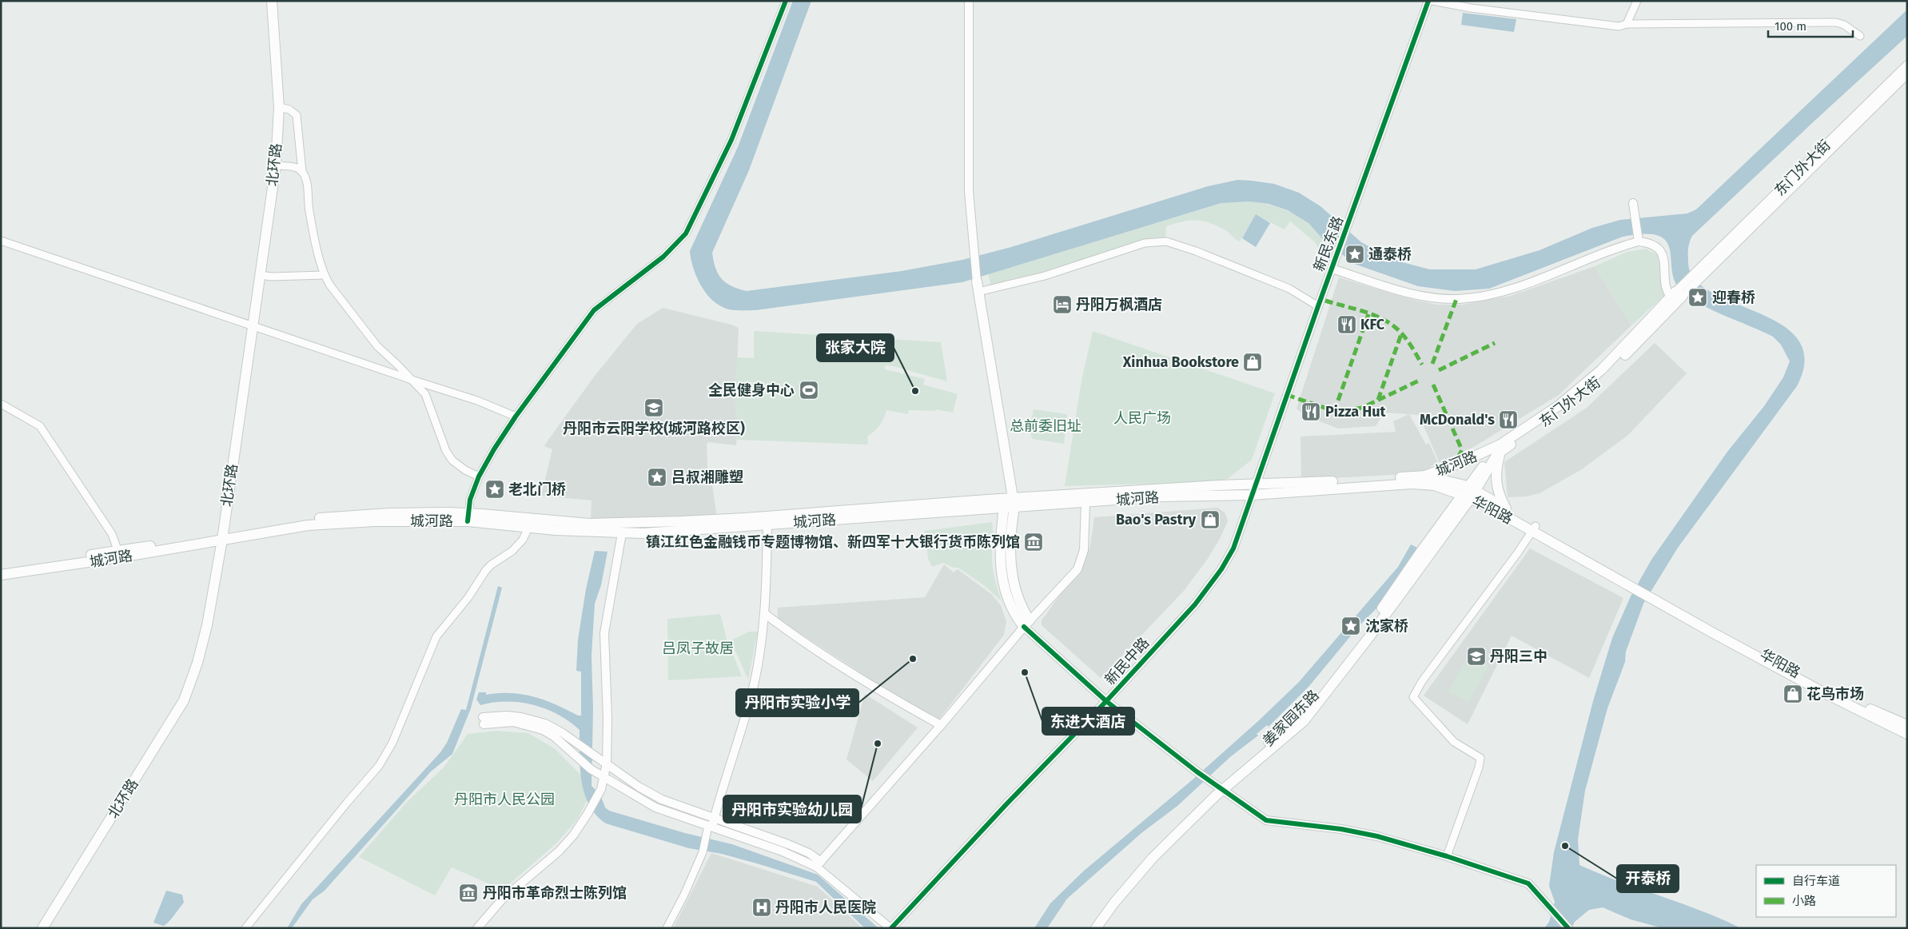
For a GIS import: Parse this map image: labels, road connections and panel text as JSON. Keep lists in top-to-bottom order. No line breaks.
{"streets":{"main road":["北环路","东门外大街","城河路","华阳路","姜家园东路"],"street":["新民东路","新民中路"]},"crossings":[["北环路","城河路"],["东门外大街","城河路"],["东门外大街","华阳路"],["东门外大街","姜家园东路"],["新民东路","城河路"],["新民东路","新民中路"],["城河路","华阳路"],["城河路","新民中路"],["城河路","姜家园东路"],["华阳路","姜家园东路"]],"parks":["人民广场","总前委旧址","吕凤子故居","丹阳市人民公园"],"places":{"place":["通泰桥","迎春桥","吕叔湘雕塑","老北门桥","沈家桥"],"hotel":["丹阳万枫酒店"],"restaurant":["KFC","Pizza Hut","McDonald's"],"shop":["Xinhua Bookstore","Bao's Pastry","花鸟市场"],"sports":["全民健身中心"],"other":["张家大院","丹阳市实验小学","东进大酒店","丹阳市实验幼儿园","开泰桥"],"school or university":["丹阳市云阳学校(城河路校区)","丹阳三中"],"museum":["镇江红色金融钱币专题博物馆、新四军十大银行货币陈列馆","丹阳市革命烈士陈列馆"],"hospital":["丹阳市人民医院"]},"legend":["自行车道","小路"],"scale_bar":"100 m"}
